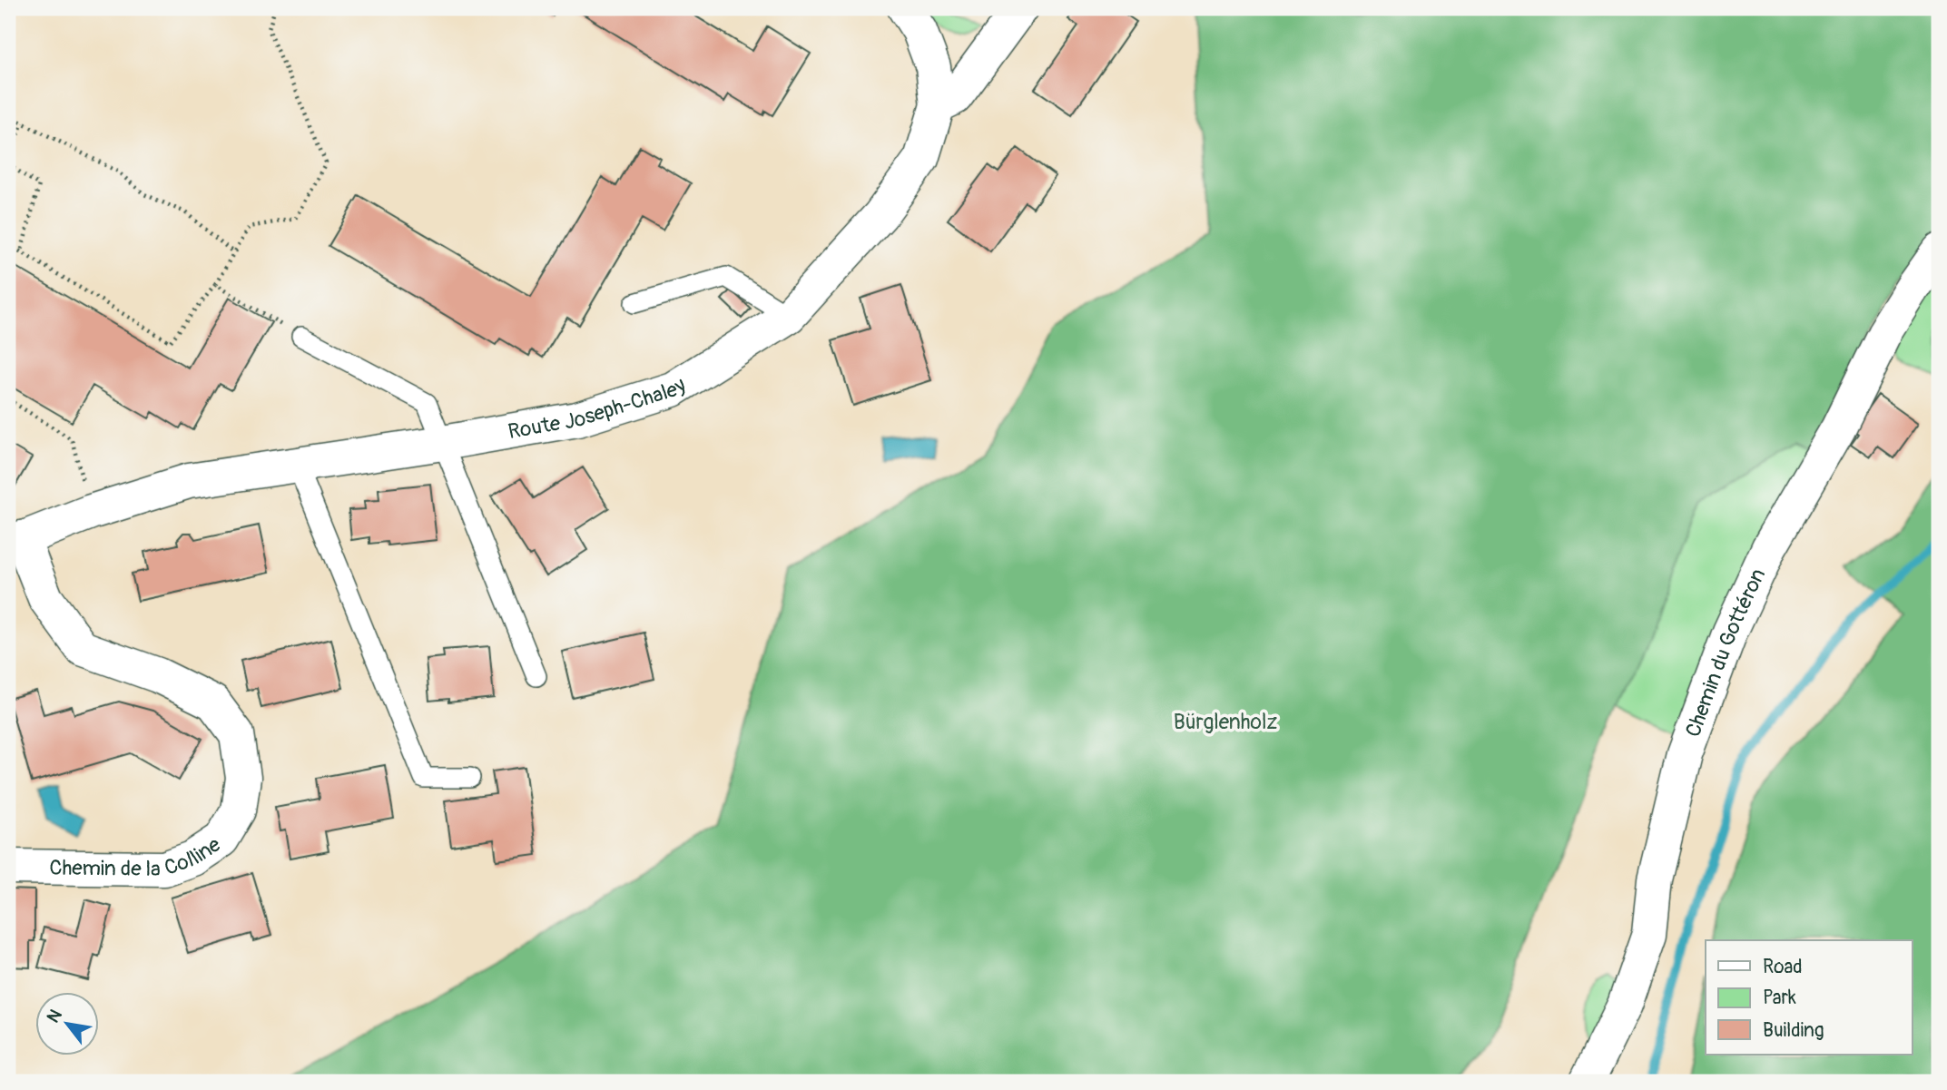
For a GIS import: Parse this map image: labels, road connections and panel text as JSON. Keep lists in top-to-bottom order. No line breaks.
{"streets":{"street":["Route Joseph-Chaley","Chemin du Gottéron","Chemin de la Colline"]},"crossings":[["Route Joseph-Chaley","Chemin de la Colline"]],"parks":["Bürglenholz"],"legend":["Road","Park","Building"],"north":"top left"}
